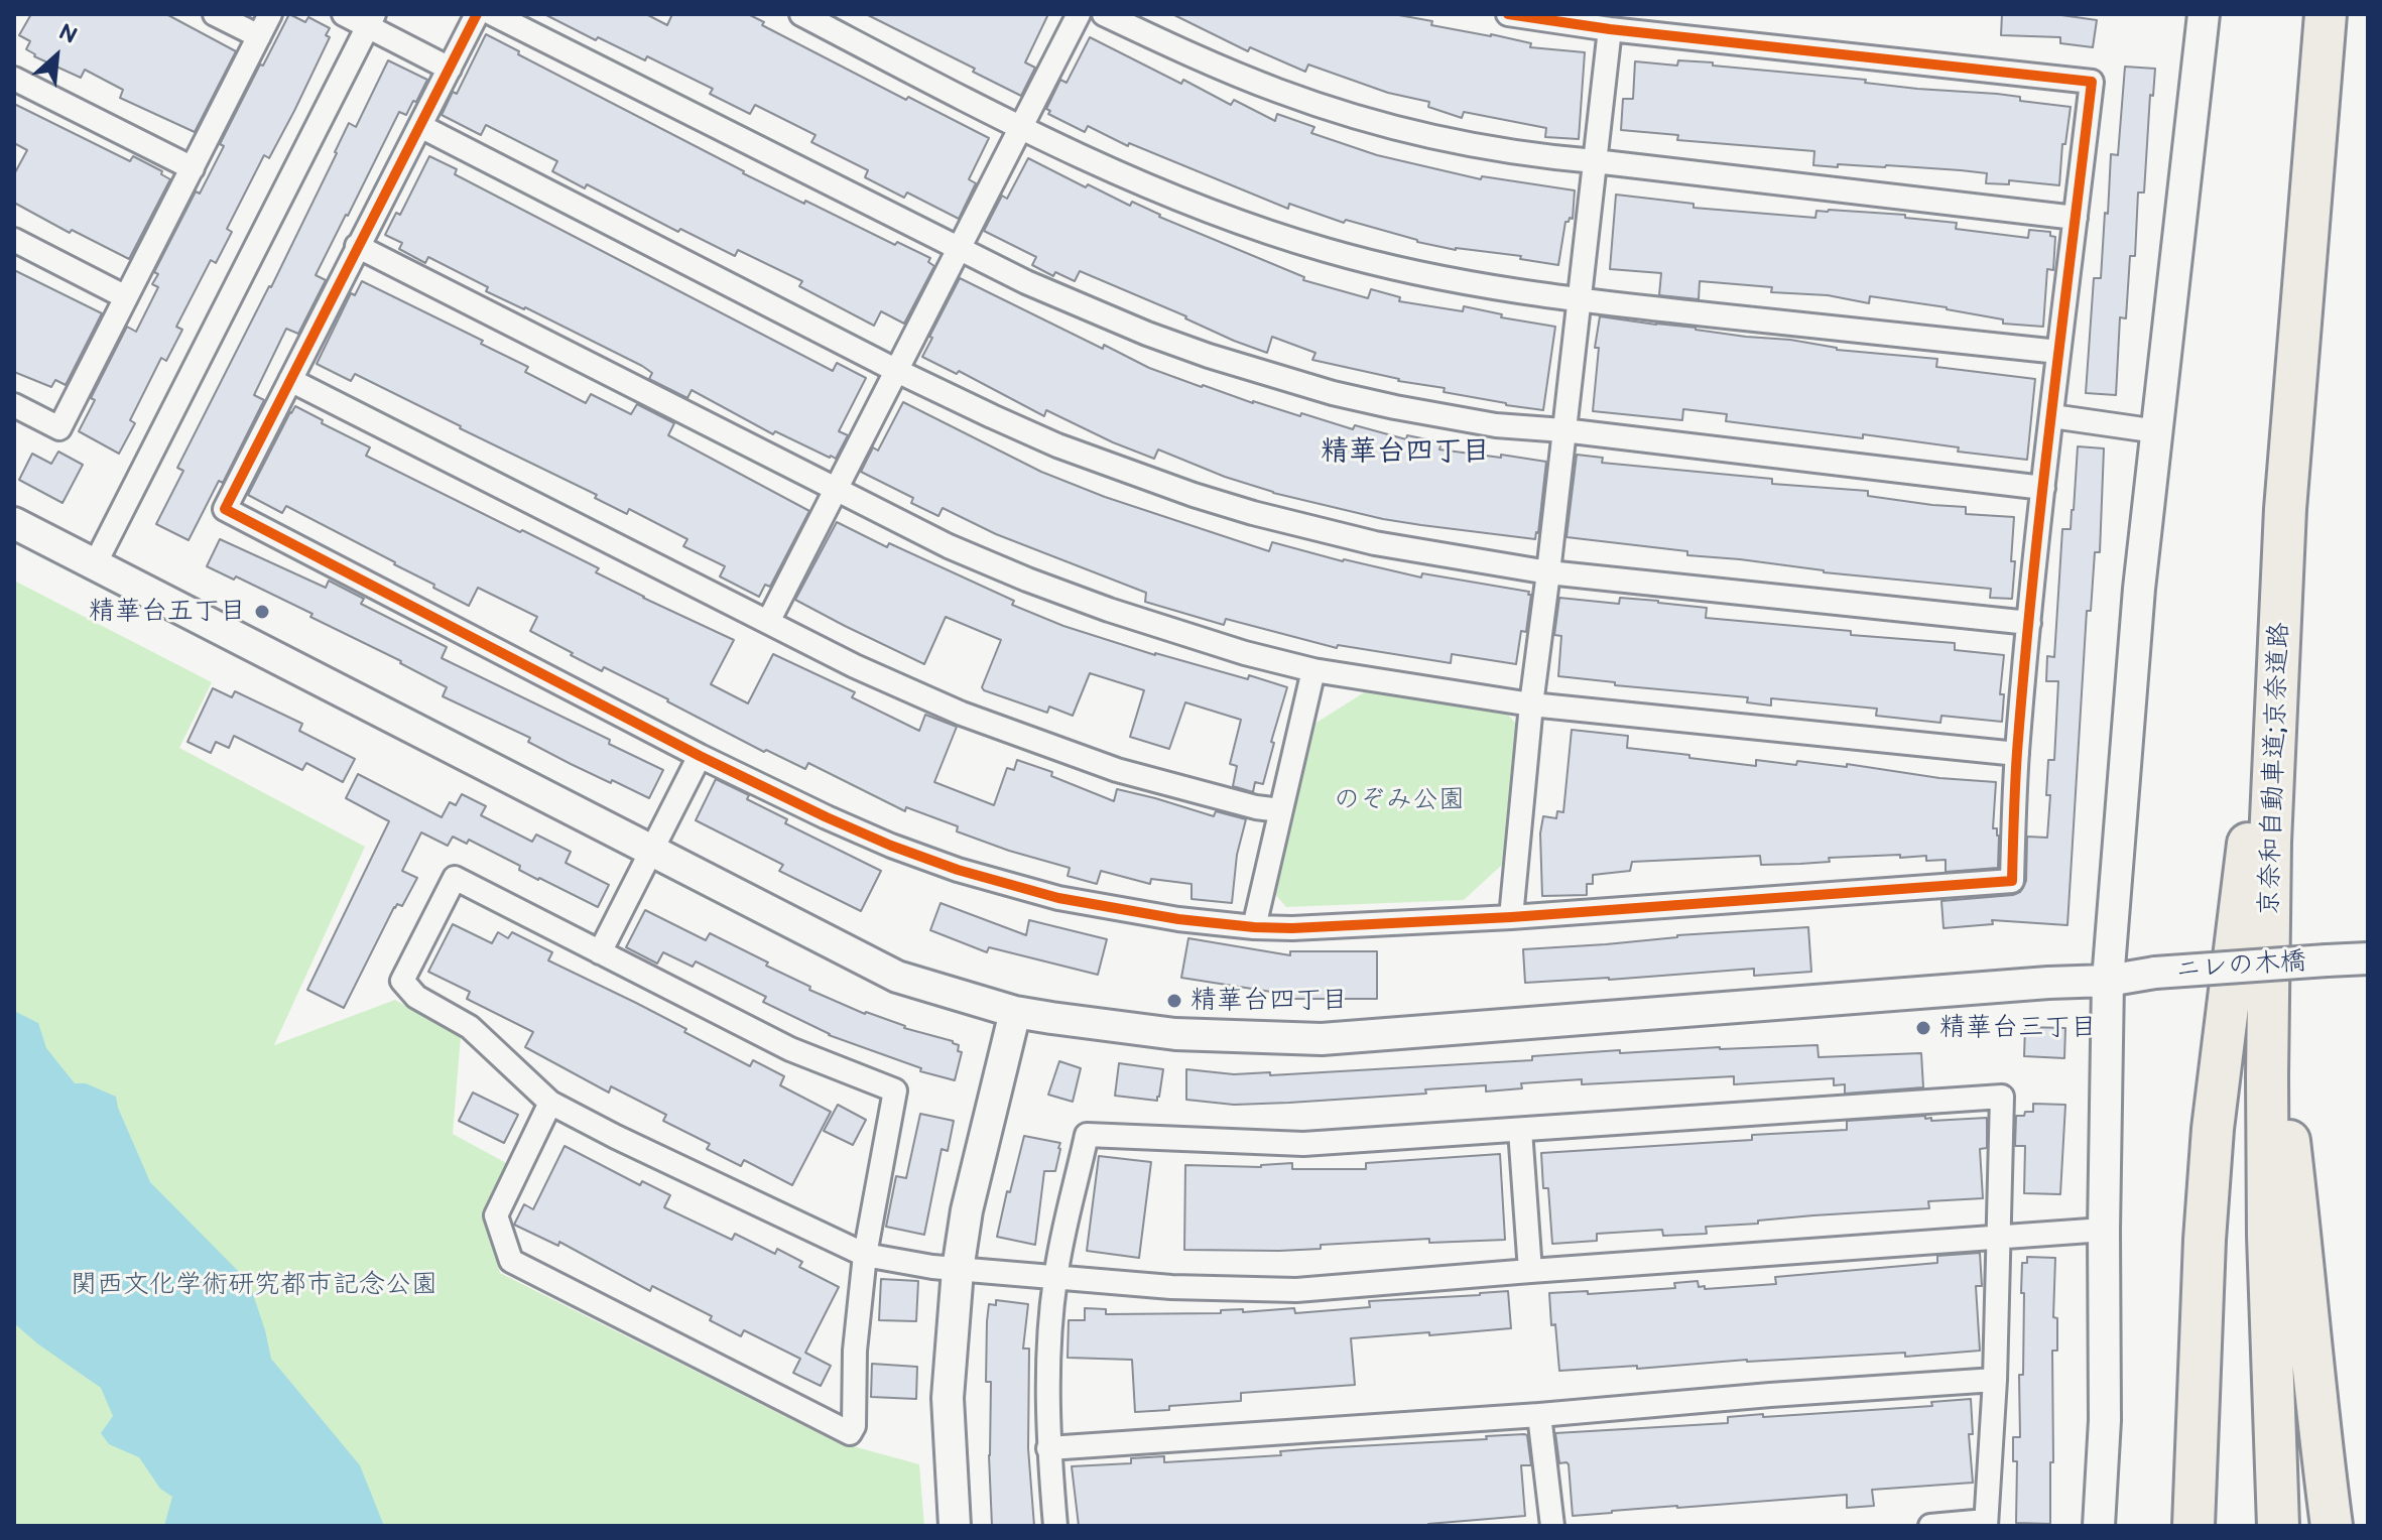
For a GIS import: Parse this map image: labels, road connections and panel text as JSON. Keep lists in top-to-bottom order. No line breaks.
{"streets":{"highway":["京奈和自動車道;京奈道路"],"street":["ニレの木橋"]},"districts":["精華台四丁目"],"parks":["のぞみ公園","関西文化学術研究都市記念公園"],"places":["精華台五丁目","精華台四丁目","精華台三丁目"],"north":"top right"}
